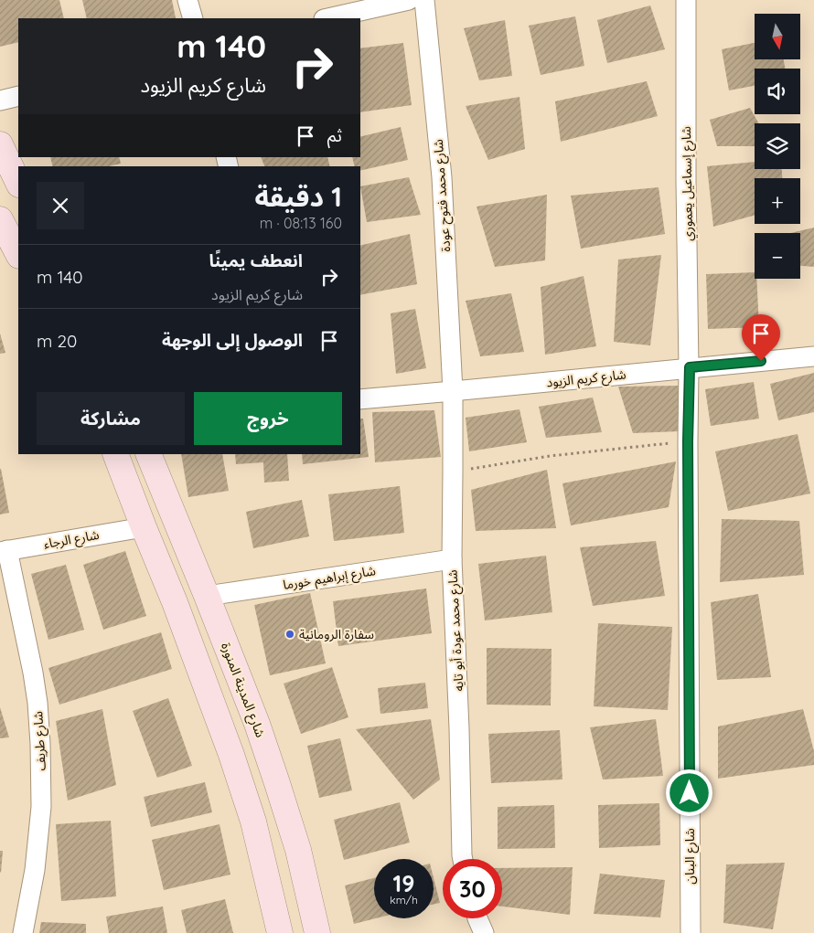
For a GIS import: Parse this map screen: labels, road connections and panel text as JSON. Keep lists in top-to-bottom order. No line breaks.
{"streets":{"main road":["شارع المدينة المنورة"],"street":["شارع إسماعيل يعموري","شارع محمد فتوح عودة","شارع كريم الزيود","شارع الرجاء","شارع إبراهيم خورما","شارع محمد عودة أبو تايه","شارع طريف","شارع البنان"]},"crossings":[["شارع إسماعيل يعموري","شارع كريم الزيود"],["شارع إسماعيل يعموري","شارع البنان"],["شارع محمد فتوح عودة","شارع كريم الزيود"],["شارع محمد فتوح عودة","شارع محمد عودة أبو تايه"],["شارع كريم الزيود","شارع محمد عودة أبو تايه"],["شارع كريم الزيود","شارع البنان"],["شارع الرجاء","شارع طريف"],["شارع إبراهيم خورما","شارع محمد عودة أبو تايه"],["شارع إبراهيم خورما","شارع المدينة المنورة"]],"places":["سفارة الرومانية"],"north":"bottom","page":{"map_buttons":["+","−"],"turn":["140 m","شارع كريم الزيود"],"then":"ثم","heading":["1 دقيقة","160 m · 08:13"],"list":[{"name":"انعطف يمينًا","note":"شارع كريم الزيود","value":"140 m"},{"name":"الوصول إلى الوجهة","value":"20 m"}],"buttons":["خروج","مشاركة"],"speed":"19 km/h","limit":"30"}}
